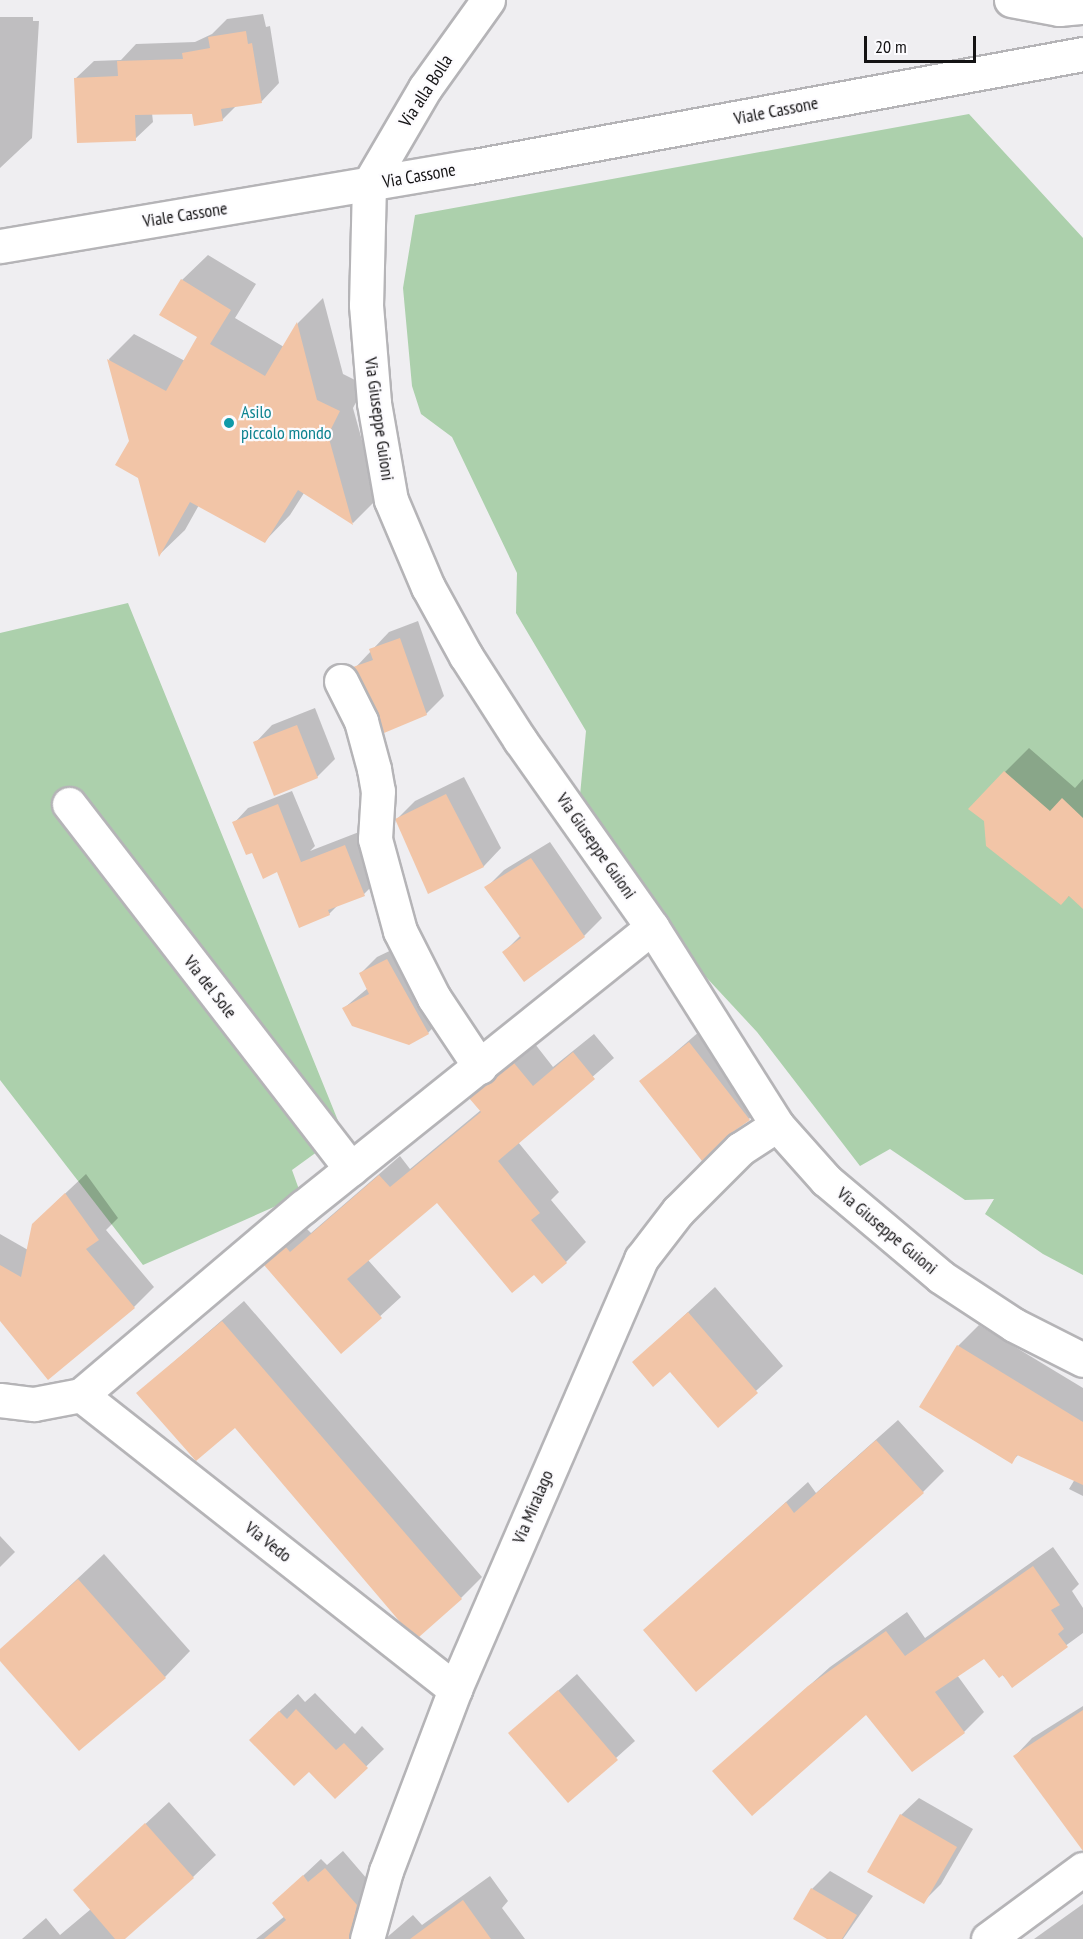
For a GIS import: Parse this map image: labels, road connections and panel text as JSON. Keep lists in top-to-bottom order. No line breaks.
{"streets":{"street":["Via alla Bolla","Viale Cassone","Via Cassone","Via Giuseppe Guioni","Via del Sole","Via Miralago","Via Vedo"]},"crossings":[["Via alla Bolla","Viale Cassone"],["Via alla Bolla","Via Cassone"],["Via alla Bolla","Via Giuseppe Guioni"],["Viale Cassone","Via Cassone"],["Viale Cassone","Via Giuseppe Guioni"],["Via Cassone","Via Giuseppe Guioni"],["Via Giuseppe Guioni","Via Miralago"],["Via Miralago","Via Vedo"]],"places":["Asilo piccolo mondo"],"scale_bar":"20 m"}
